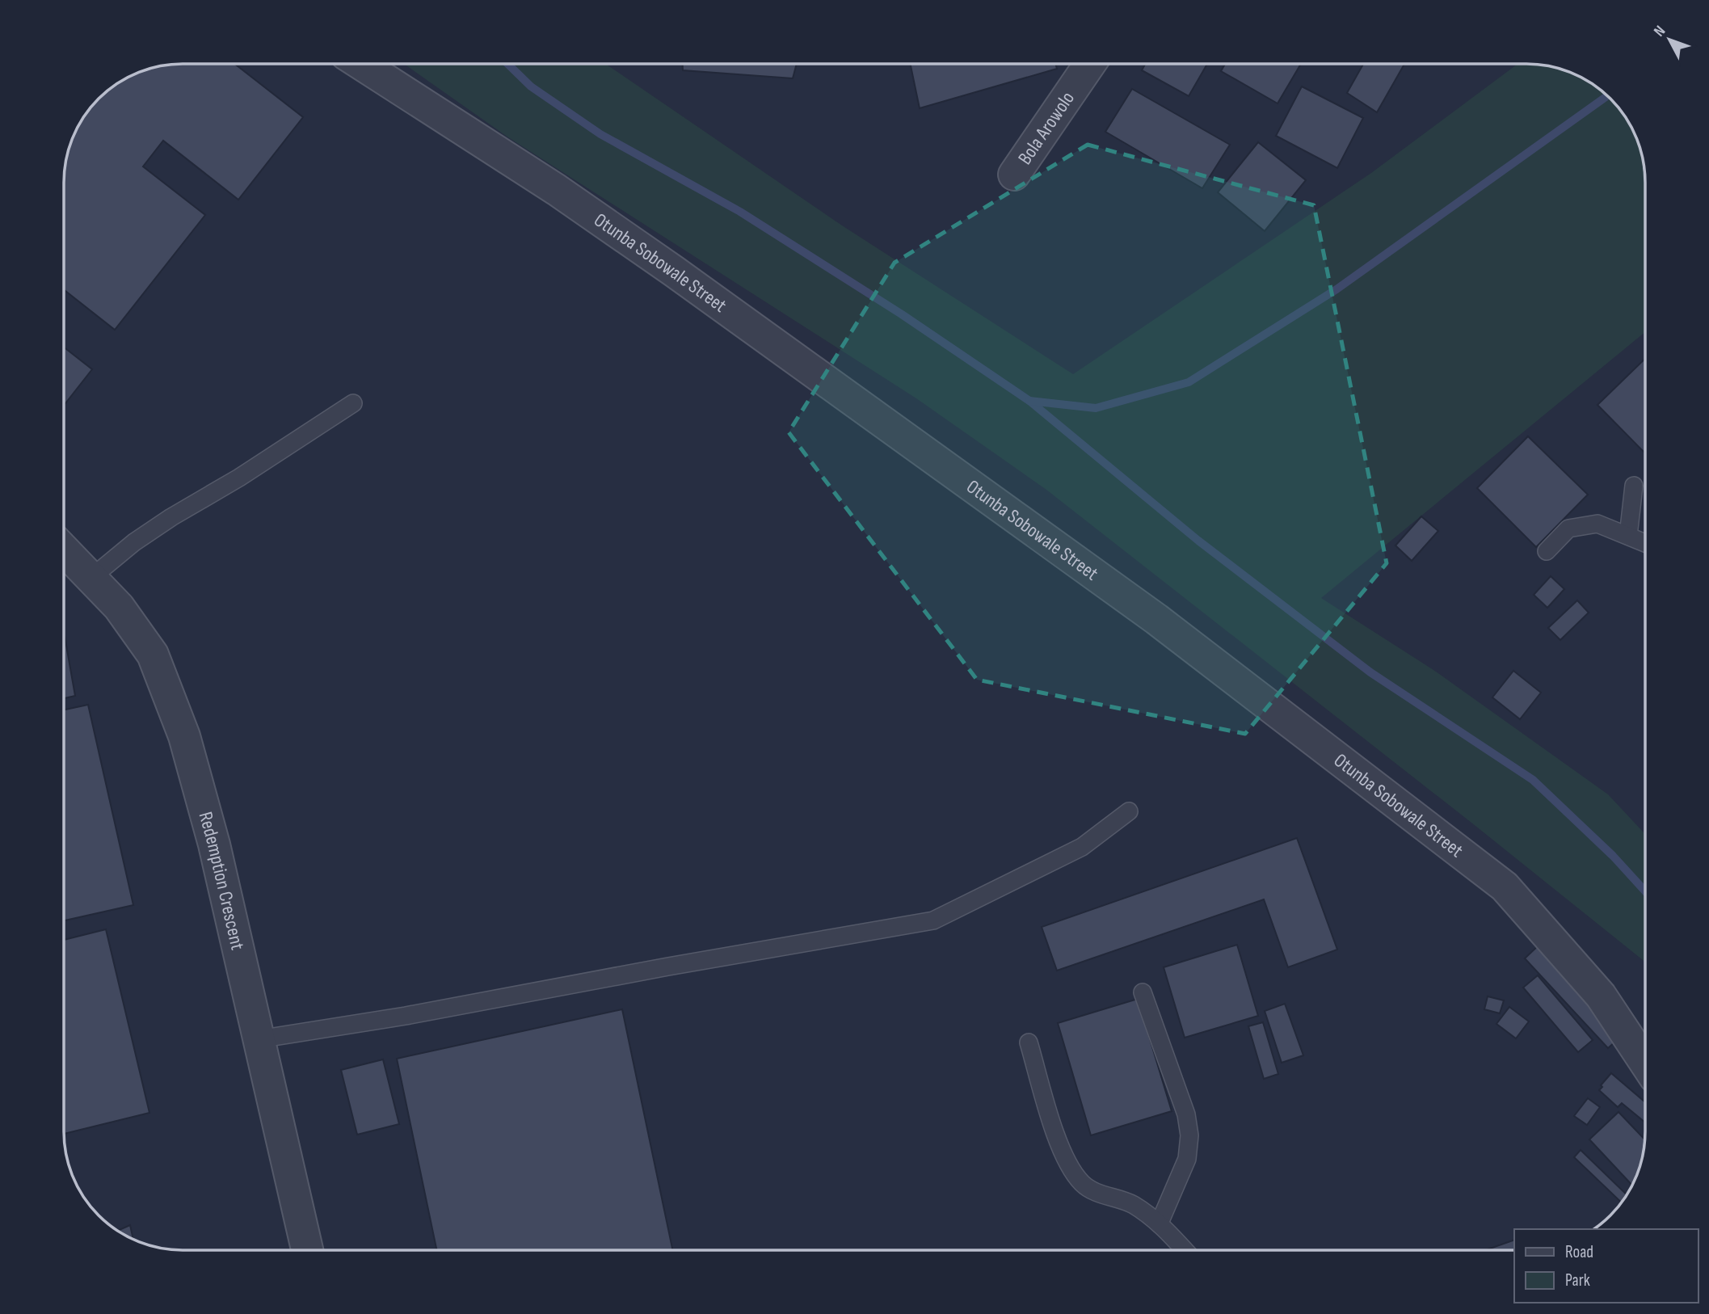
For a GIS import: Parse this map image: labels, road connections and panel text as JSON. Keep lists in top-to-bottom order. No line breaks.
{"streets":{"street":["Bola Arowolo","Otunba Sobowale Street","Redemption Crescent"]},"legend":["Road","Park"],"north":"top left"}
